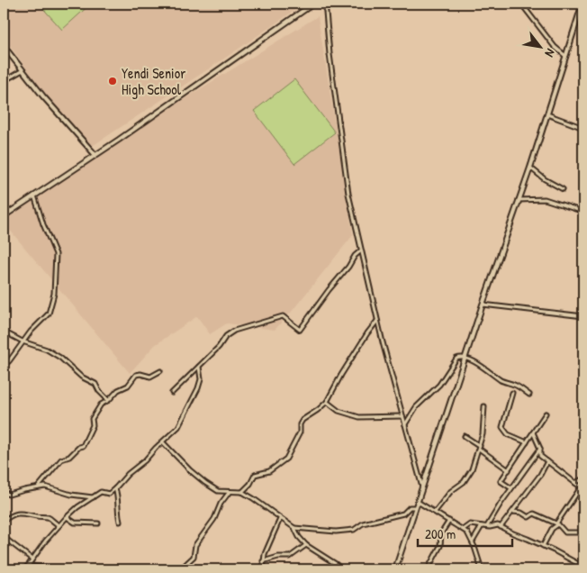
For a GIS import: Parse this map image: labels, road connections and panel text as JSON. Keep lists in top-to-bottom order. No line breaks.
{"places":["Yendi Senior High School"],"scale_bar":"200 m","north":"bottom right"}
